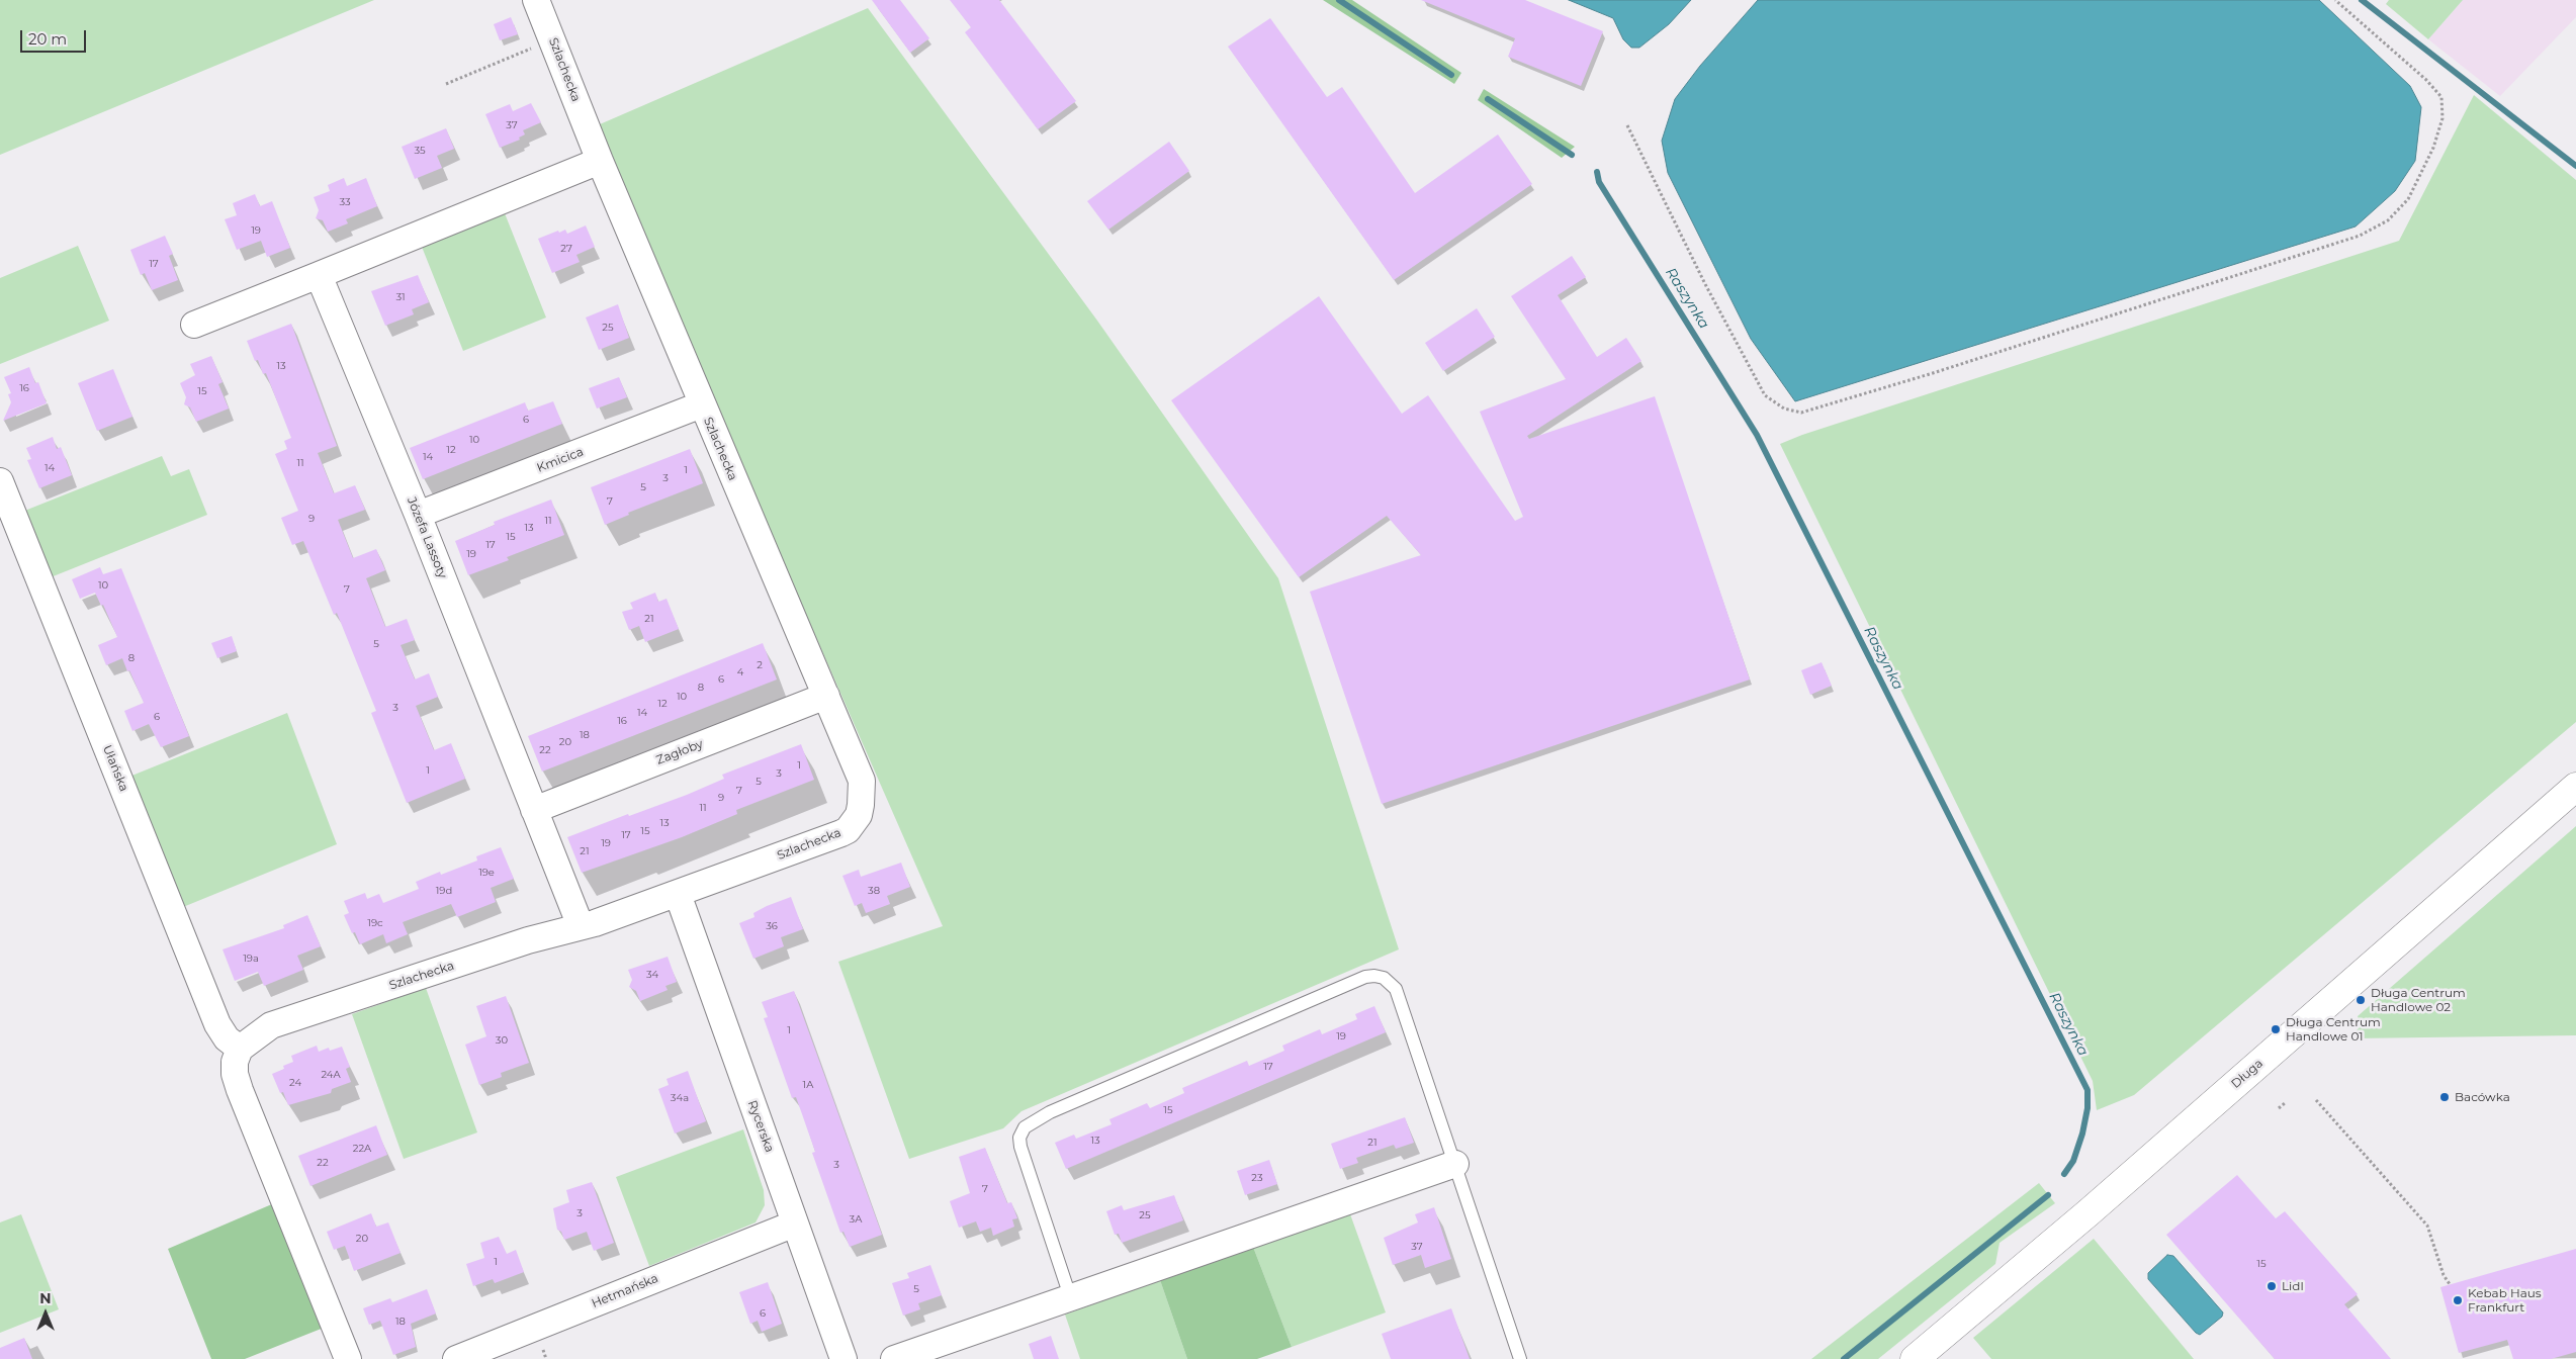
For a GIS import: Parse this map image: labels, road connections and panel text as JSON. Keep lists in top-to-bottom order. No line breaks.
{"streets":{"street":["Szlachecka","Kmicica","Józefa Lassoty","Zagłoby","Ułańska","Długa","Rycerska","Hetmańska"]},"crossings":[["Szlachecka","Kmicica"],["Szlachecka","Józefa Lassoty"],["Szlachecka","Zagłoby"],["Szlachecka","Ułańska"],["Szlachecka","Rycerska"],["Kmicica","Józefa Lassoty"],["Józefa Lassoty","Zagłoby"],["Rycerska","Hetmańska"]],"water":["Raszynka"],"places":["Długa Centrum Handlowe 02","Długa Centrum Handlowe 01","Bacówka","Lidl","Kebab Haus Frankfurt"],"house_numbers":["37","35","33","19","27","17","31","25","13","16","15","6","10","12","14","11","14","1","3","5","7","9","11","13","15","17","19","10","7","21","5","8","2","4","6","8","10","12","3","14","6","16","18","20","22","1","1","3","5","7","9","11","13","15","17","19","21","19e","19d","38","19c","36","19a","34","1","19","30","17","24A","24","1A","34a","15","13","21","22A","22","3","23","7","3","25","3A","20","37","1","15","5","6","18"],"scale_bar":"20 m","north":"top"}
